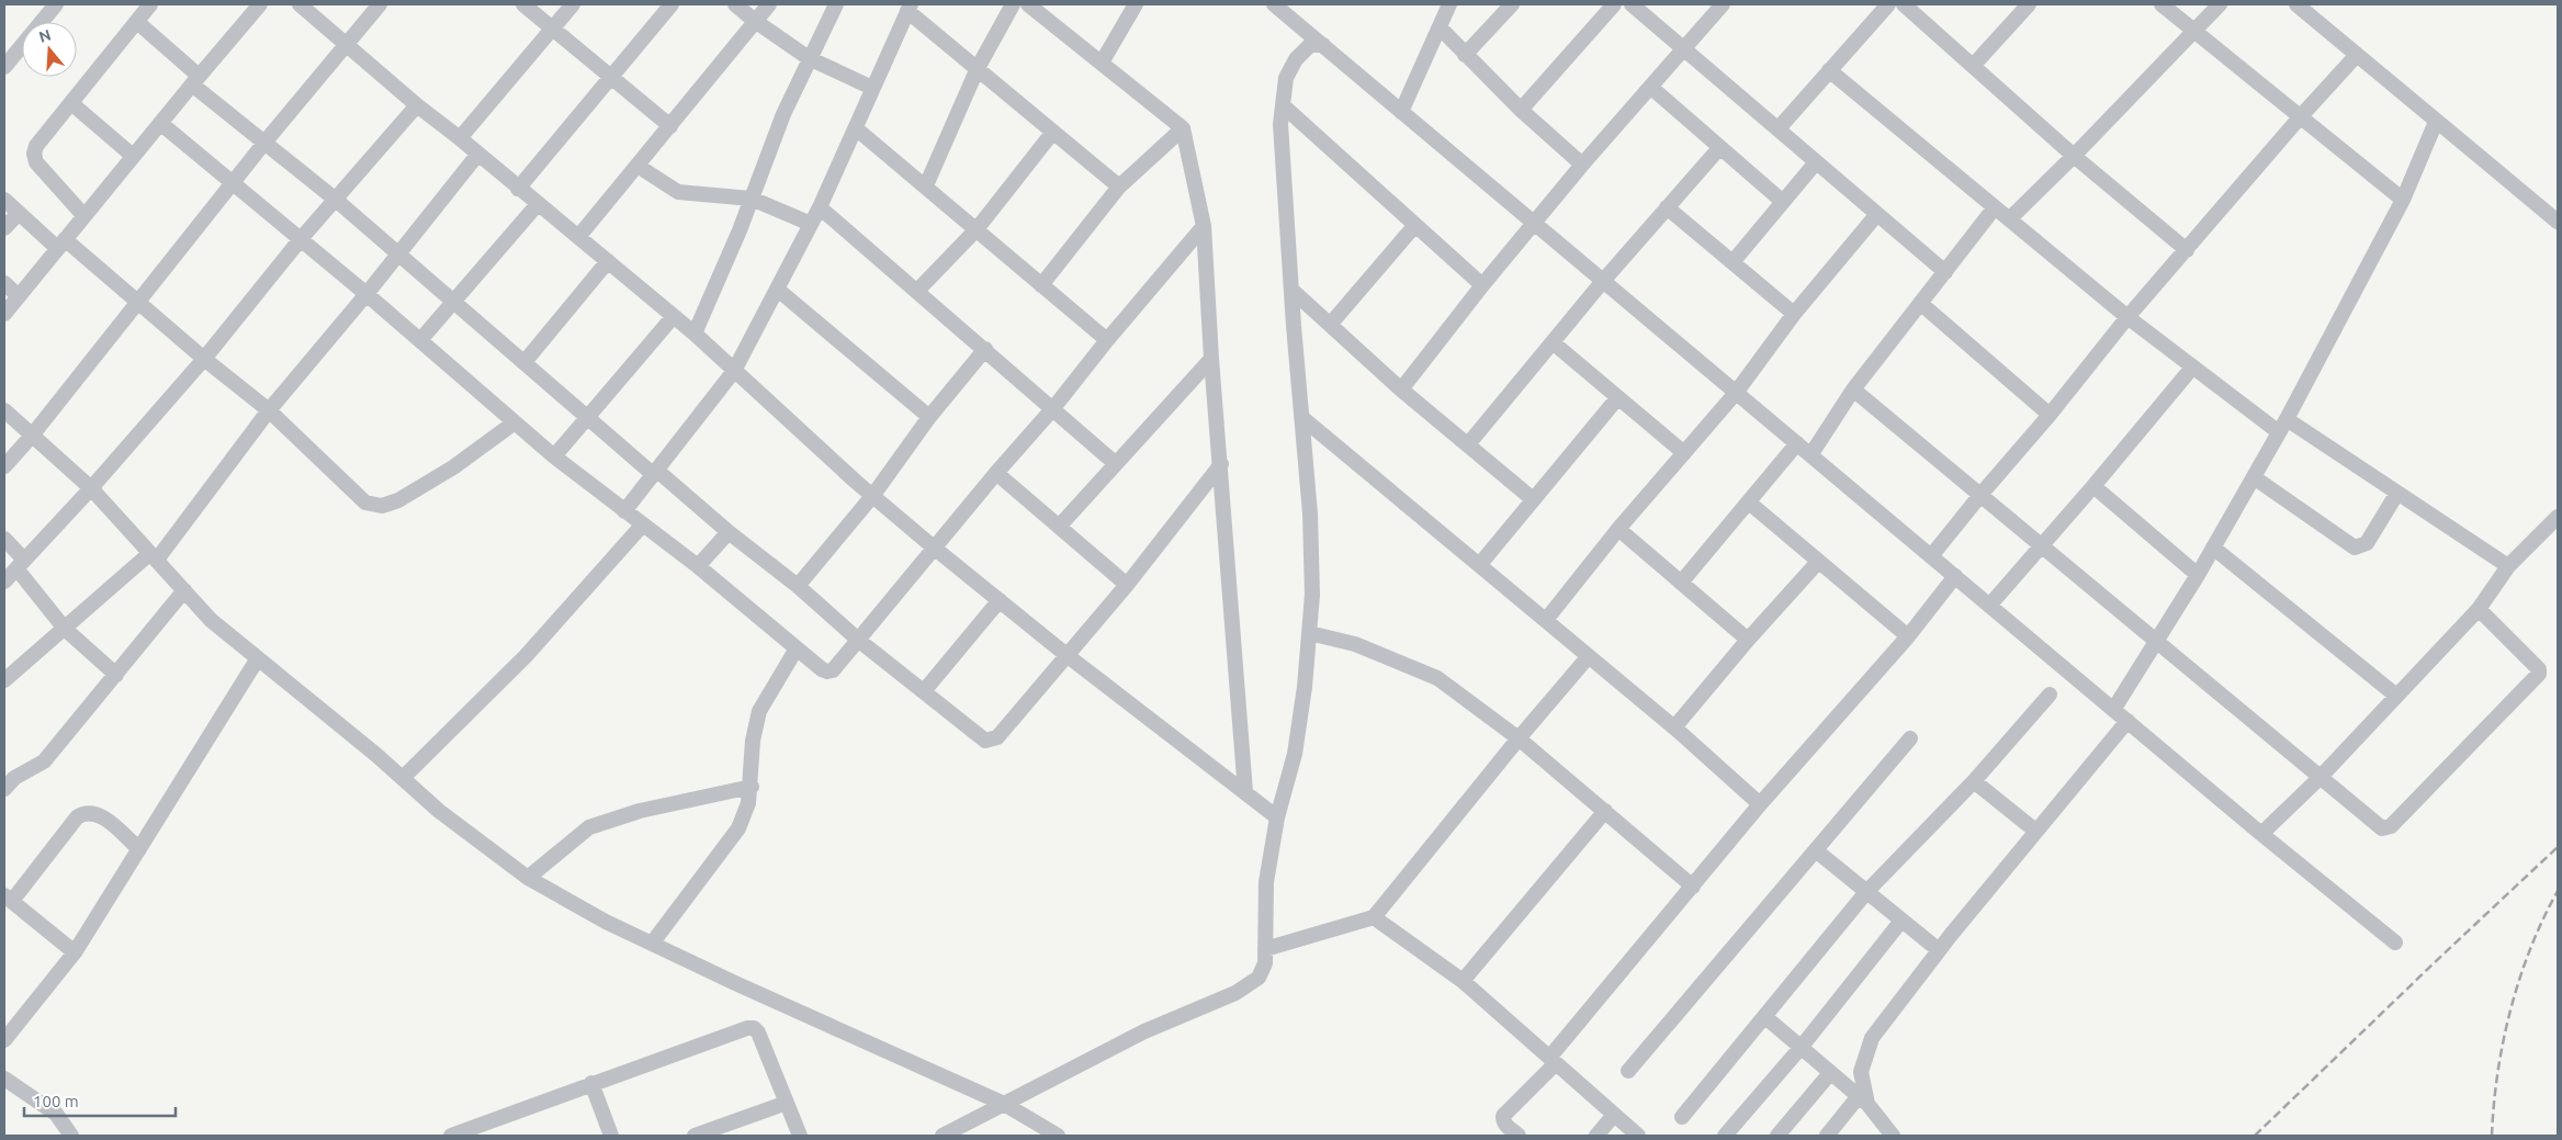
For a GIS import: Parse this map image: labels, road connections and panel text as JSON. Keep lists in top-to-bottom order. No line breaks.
{"scale_bar":"100 m","north":"top"}
